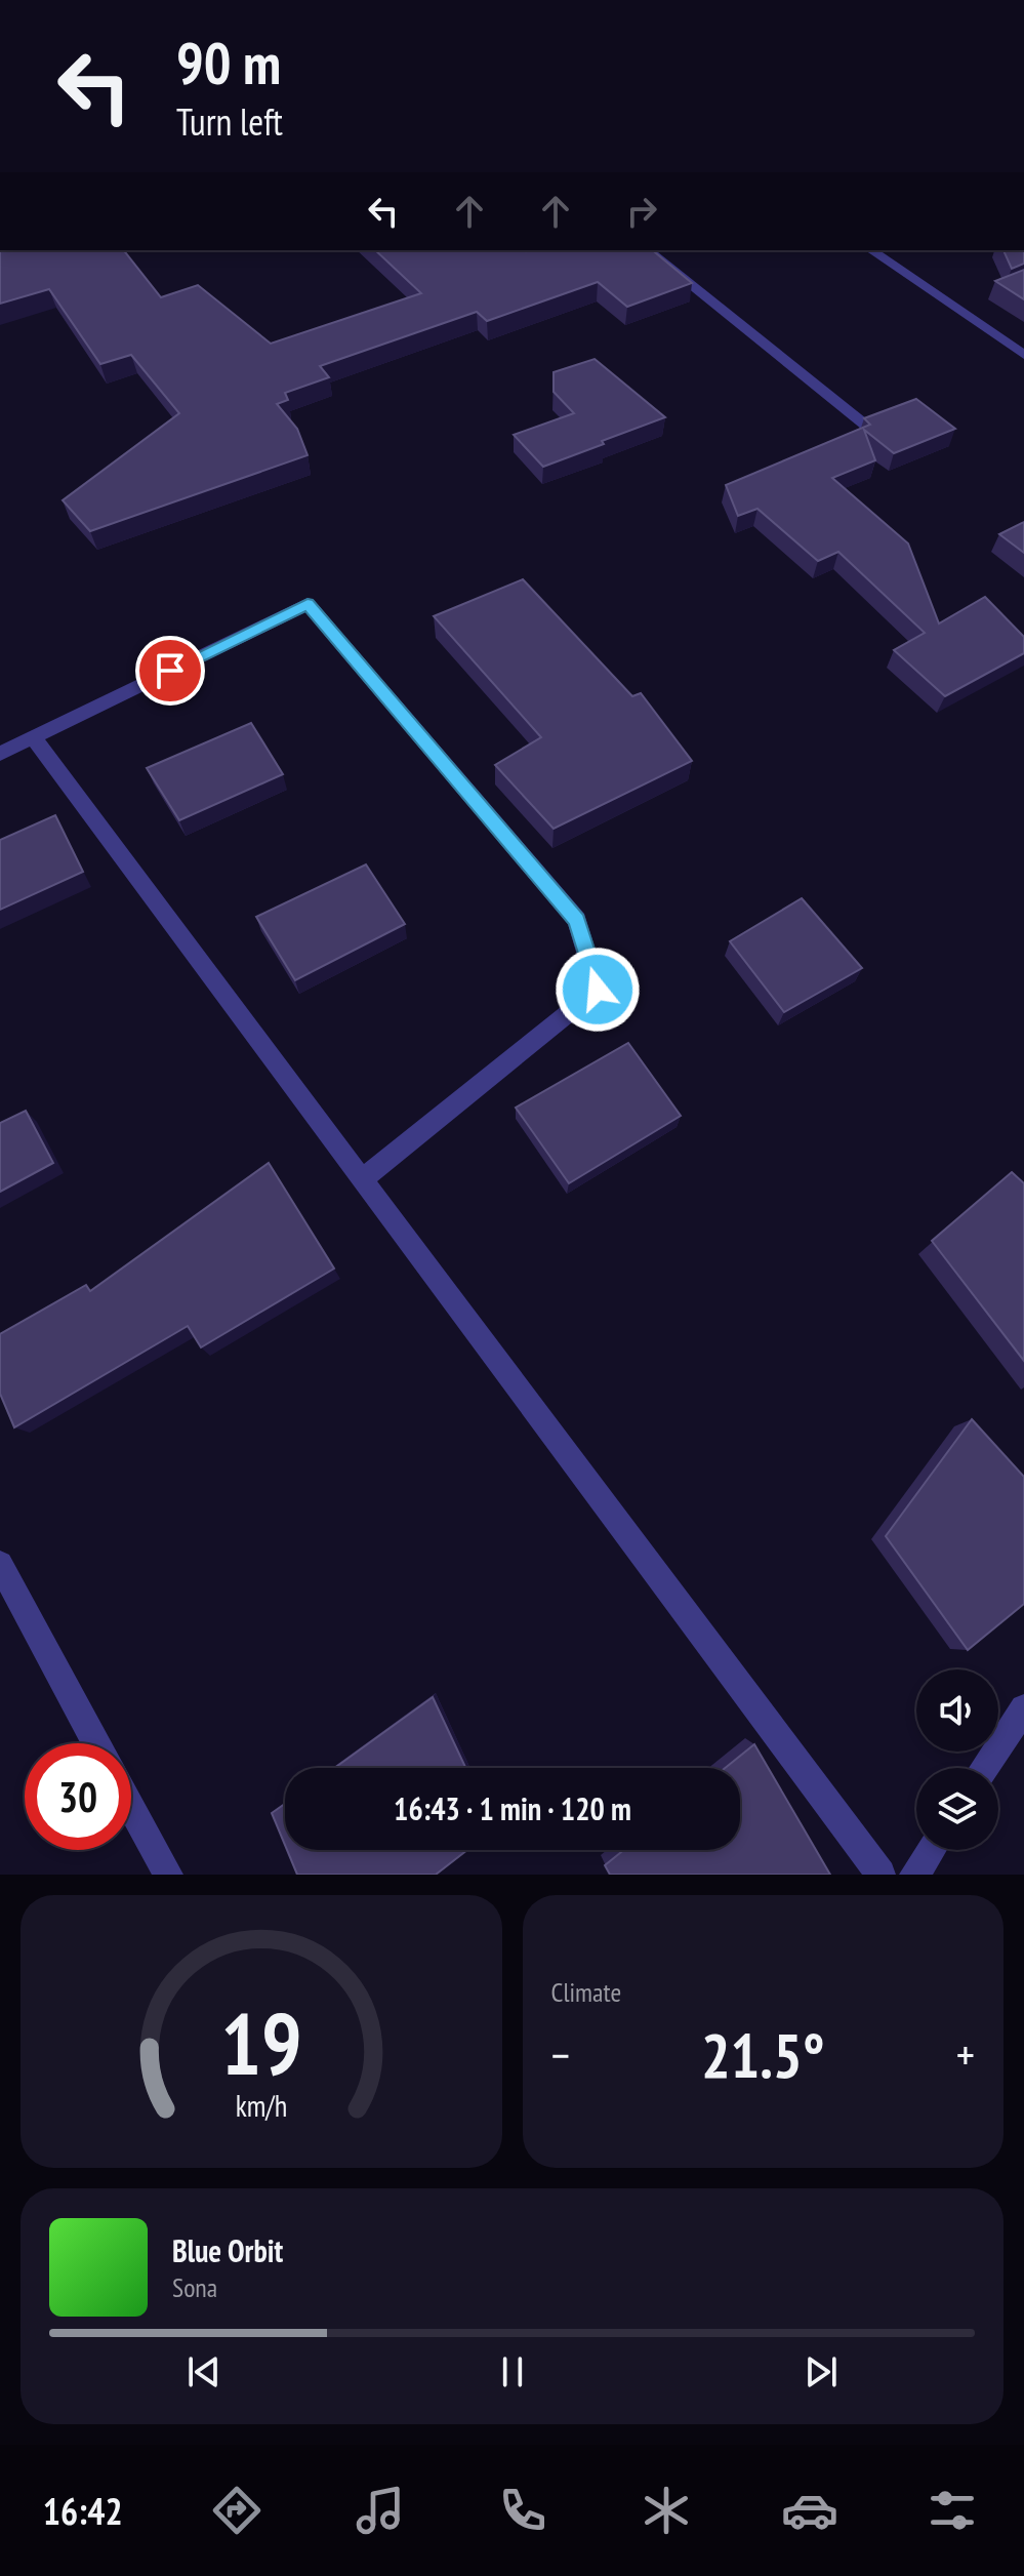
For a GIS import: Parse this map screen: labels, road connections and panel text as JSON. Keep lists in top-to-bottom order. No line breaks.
{"page":{"turn":["90 m","Turn left"],"limit":"30","trip":"16:43 · 1 min · 120 m","tile":"Climate","heat":["−","21.5°","+"],"song":["Blue Orbit","Sona"],"tabs":"16:42","gauge":["19","km/h"]}}
